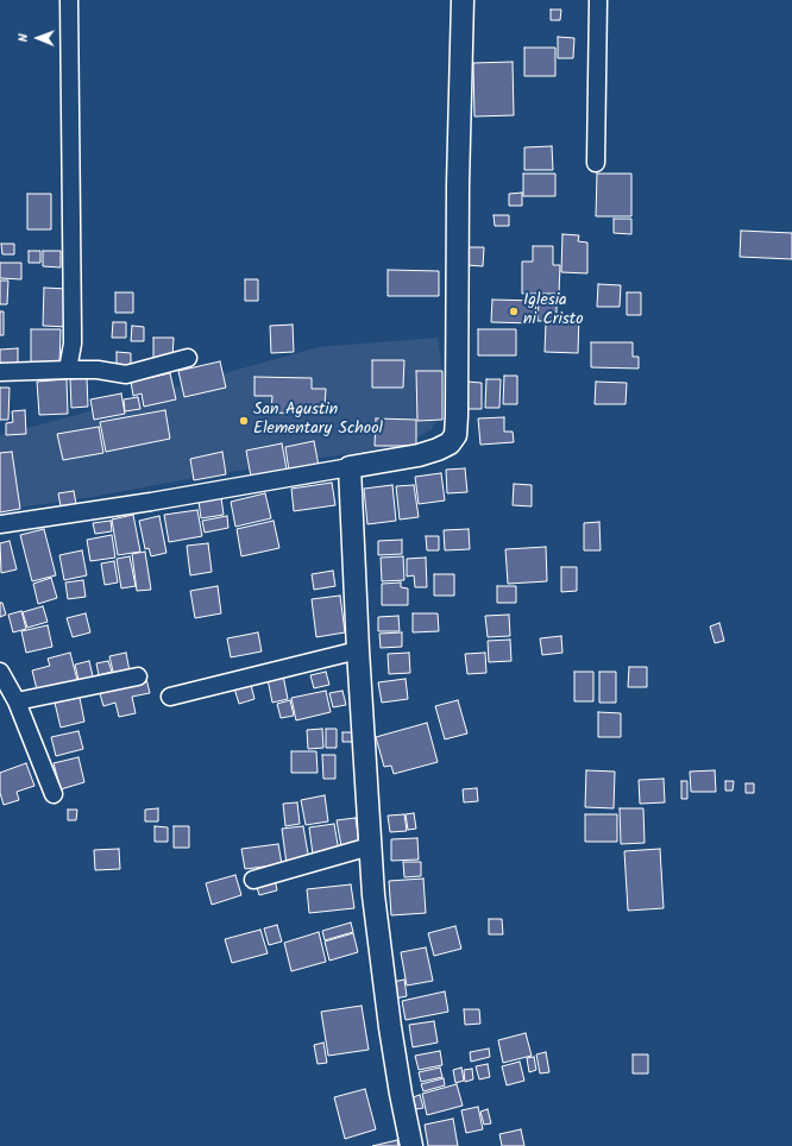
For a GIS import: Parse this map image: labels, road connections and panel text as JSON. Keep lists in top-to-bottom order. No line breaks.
{"places":["Iglesia ni Cristo","San Agustin Elementary School"],"north":"left"}
